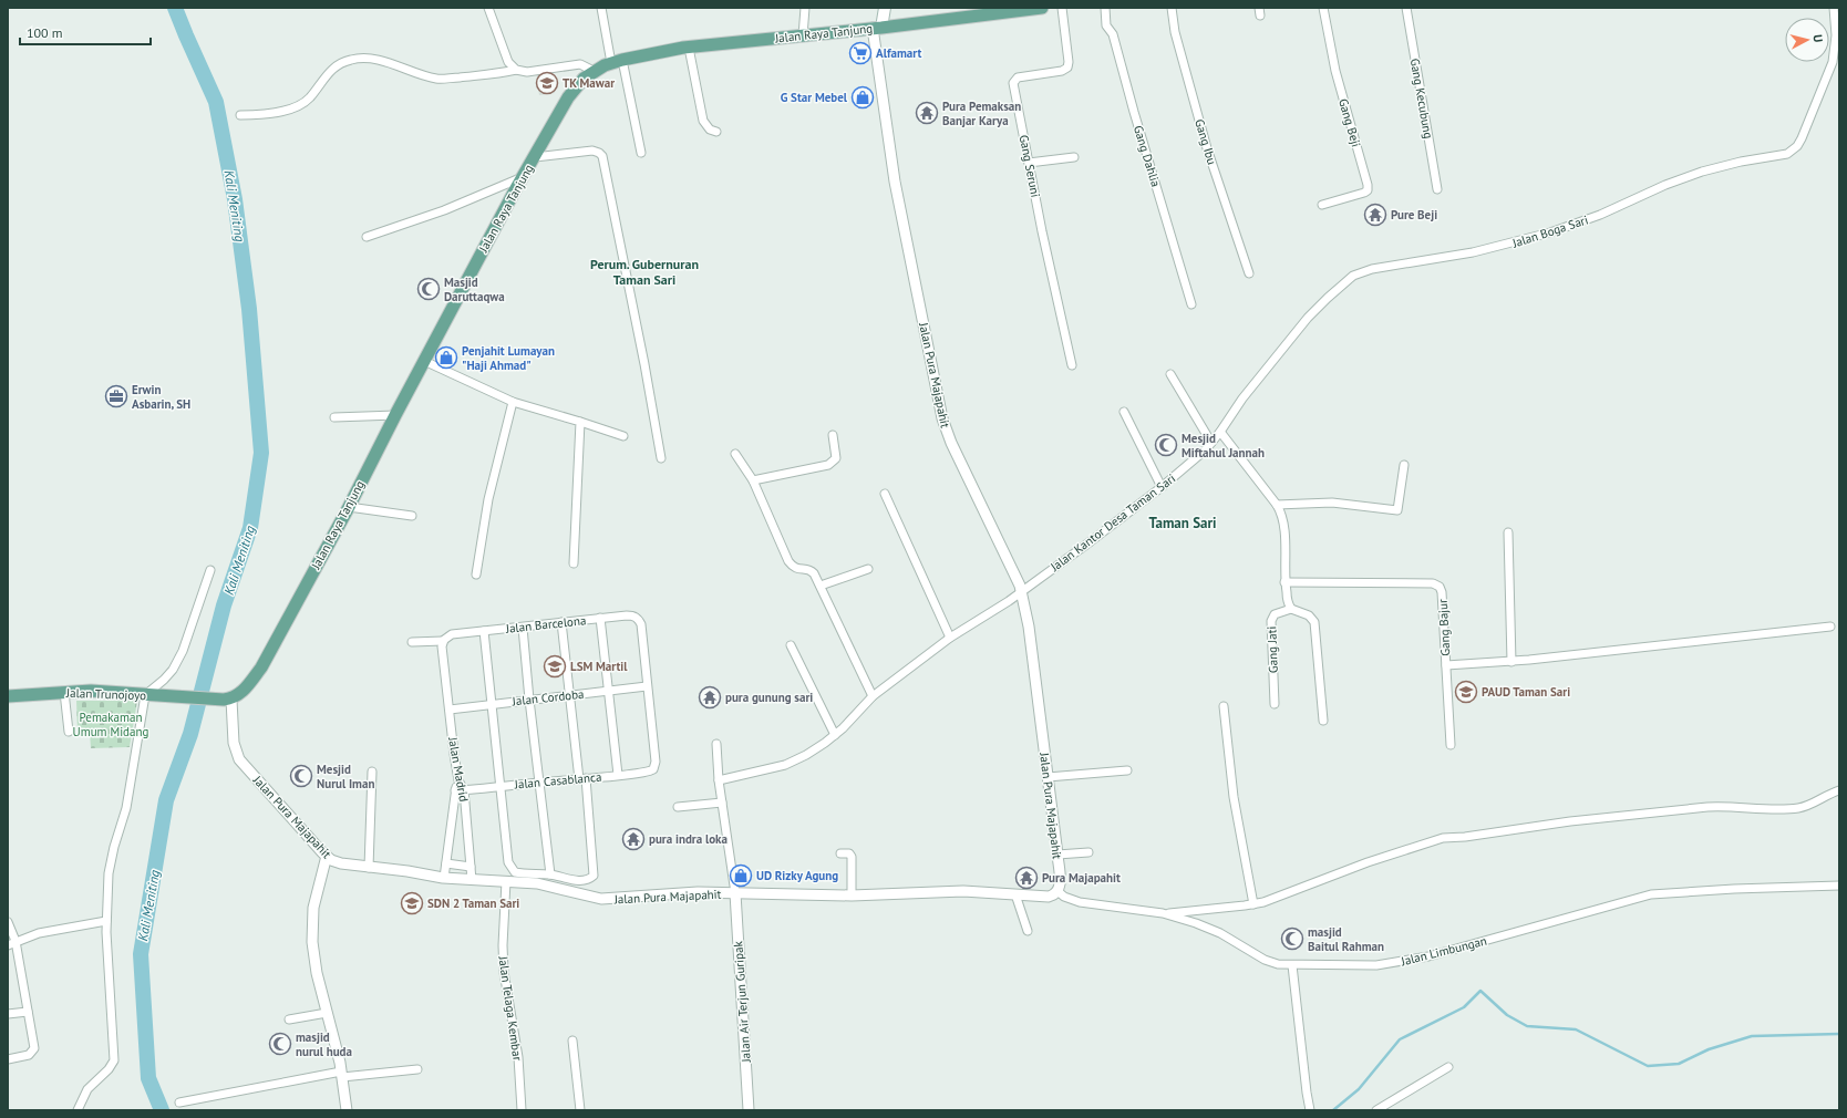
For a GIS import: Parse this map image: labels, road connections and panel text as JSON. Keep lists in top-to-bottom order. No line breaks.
{"streets":{"main road":["Jalan Raya Tanjung","Jalan Trunojoyo"],"street":["Gang Kecubung","Gang Beji","Gang Ibu","Gang Dahlia","Gang Seruni","Jalan Boga Sari","Jalan Pura Majapahit","Jalan Kantor Desa Taman Sari","Jalan Barcelona","Gang Bajur","Gang Jati","Jalan Cordoba","Jalan Madrid","Jalan Casablanca","Jalan Limbungan","Jalan Air Terjun Guripak","Jalan Telaga Kembar"]},"crossings":[["Jalan Raya Tanjung","Jalan Pura Majapahit"],["Jalan Raya Tanjung","Jalan Trunojoyo"],["Jalan Boga Sari","Jalan Kantor Desa Taman Sari"],["Jalan Pura Majapahit","Jalan Kantor Desa Taman Sari"],["Jalan Pura Majapahit","Jalan Trunojoyo"],["Jalan Pura Majapahit","Jalan Madrid"],["Jalan Pura Majapahit","Jalan Limbungan"],["Jalan Pura Majapahit","Jalan Air Terjun Guripak"],["Jalan Pura Majapahit","Jalan Telaga Kembar"],["Jalan Barcelona","Jalan Cordoba"],["Jalan Barcelona","Jalan Madrid"],["Jalan Barcelona","Jalan Casablanca"],["Jalan Cordoba","Jalan Madrid"],["Jalan Cordoba","Jalan Casablanca"],["Jalan Madrid","Jalan Casablanca"]],"districts":["Perum. Gubernuran Taman Sari","Taman Sari"],"water":["Kali Meniting"],"parks":["Pemakaman Umum Midang"],"places":{"supermarket":["Alfamart"],"school or university":["TK Mawar","LSM Martil","PAUD Taman Sari","SDN 2 Taman Sari"],"shop":["G Star Mebel","Penjahit Lumayan \"Haji Ahmad\"","UD Rizky Agung"],"temple":["Pura Pemaksan Banjar Karya","Pure Beji","pura gunung sari","pura indra loka","Pura Majapahit"],"mosque":["Masjid Daruttaqwa","Mesjid Miftahul Jannah","Mesjid Nurul Iman","masjid Baitul Rahman","masjid nurul huda"],"office":["Erwin Asbarin, SH"]},"scale_bar":"100 m","north":"right"}
